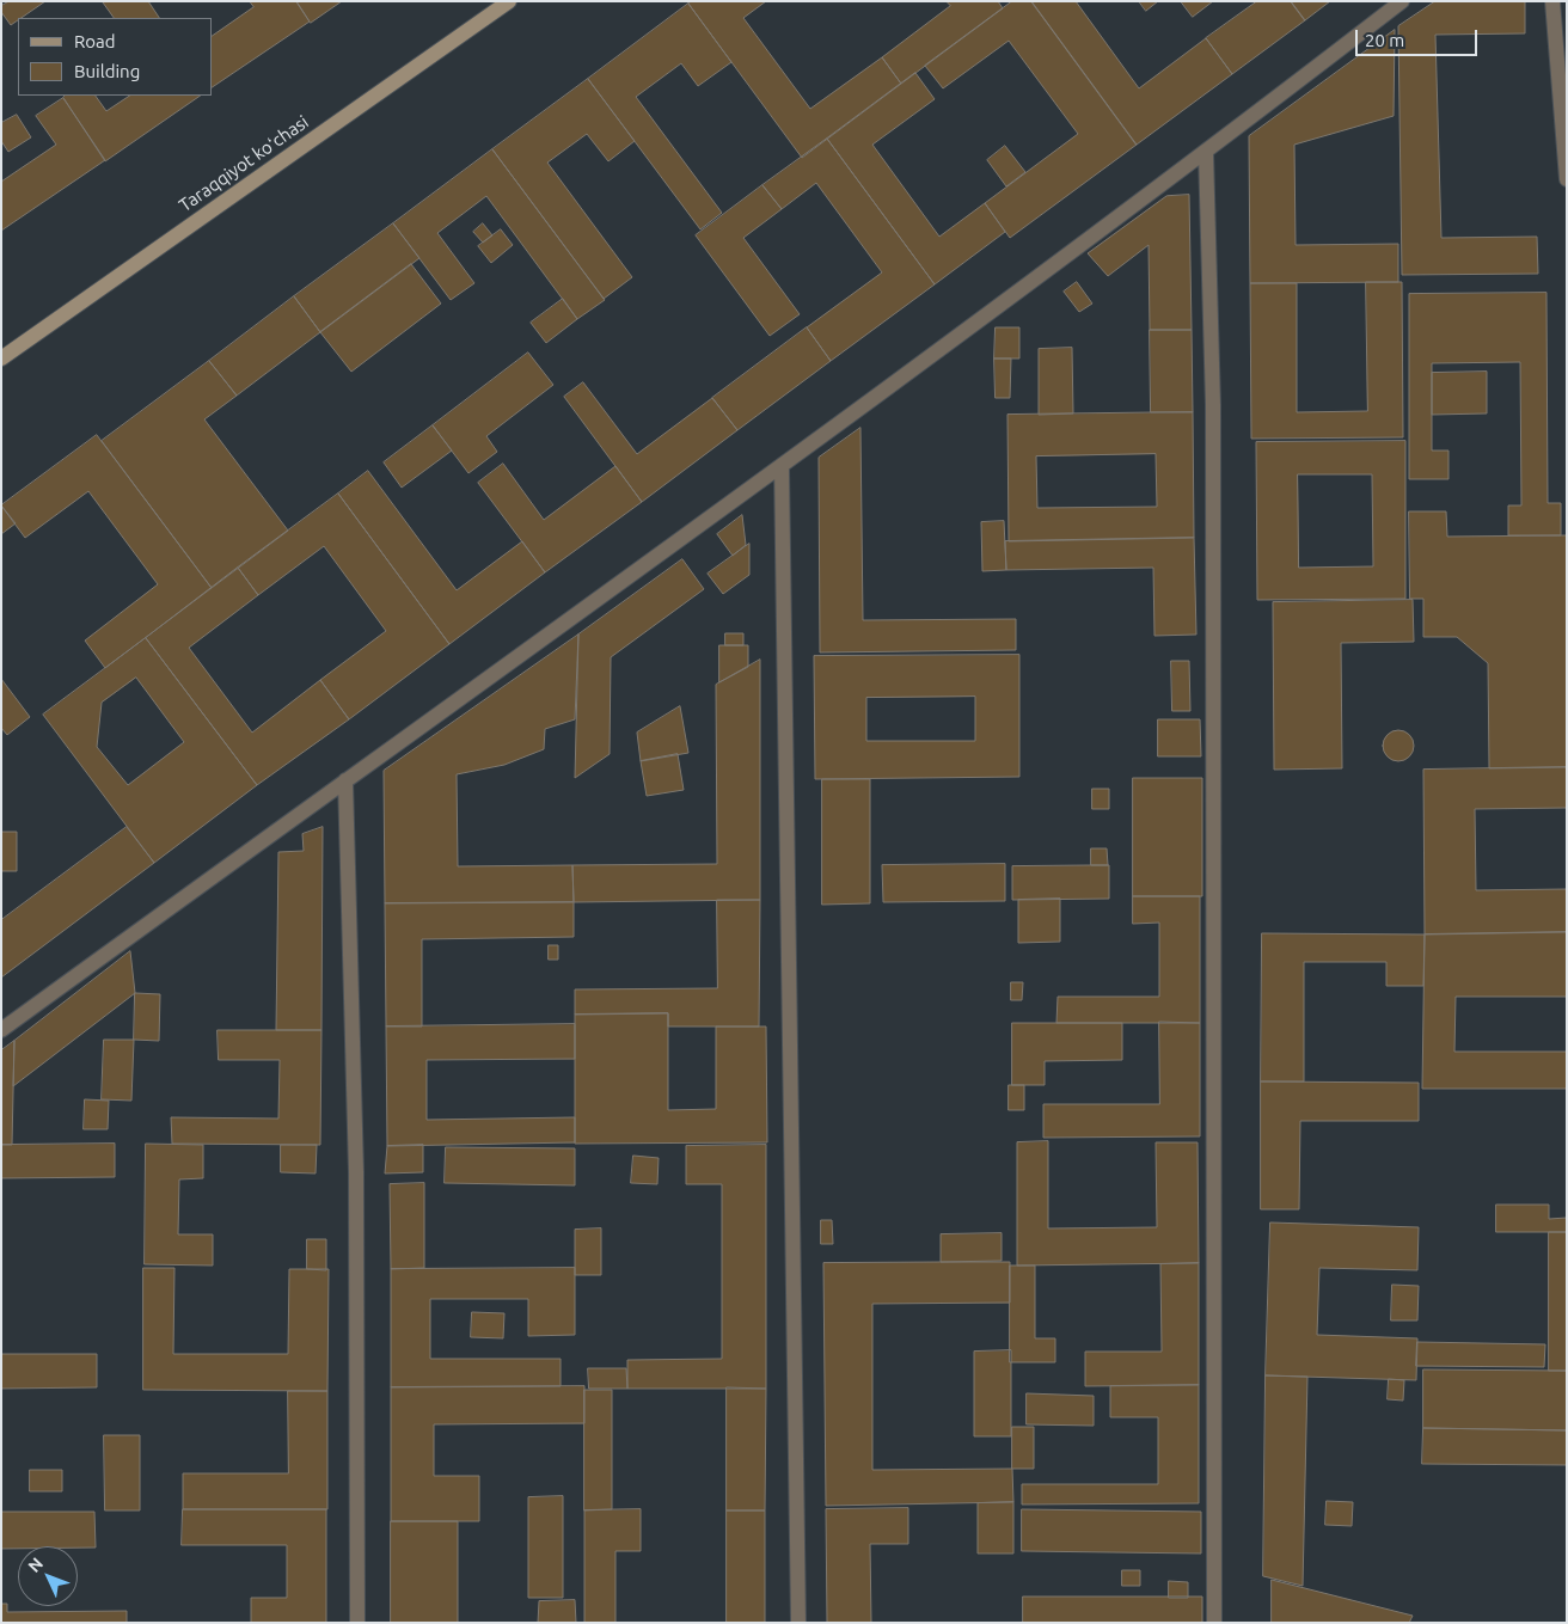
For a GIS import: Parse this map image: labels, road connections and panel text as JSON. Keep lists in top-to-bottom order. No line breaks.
{"streets":{"street":["Taraqqiyot koʻchasi"]},"legend":["Road","Building"],"scale_bar":"20 m","north":"top left"}
